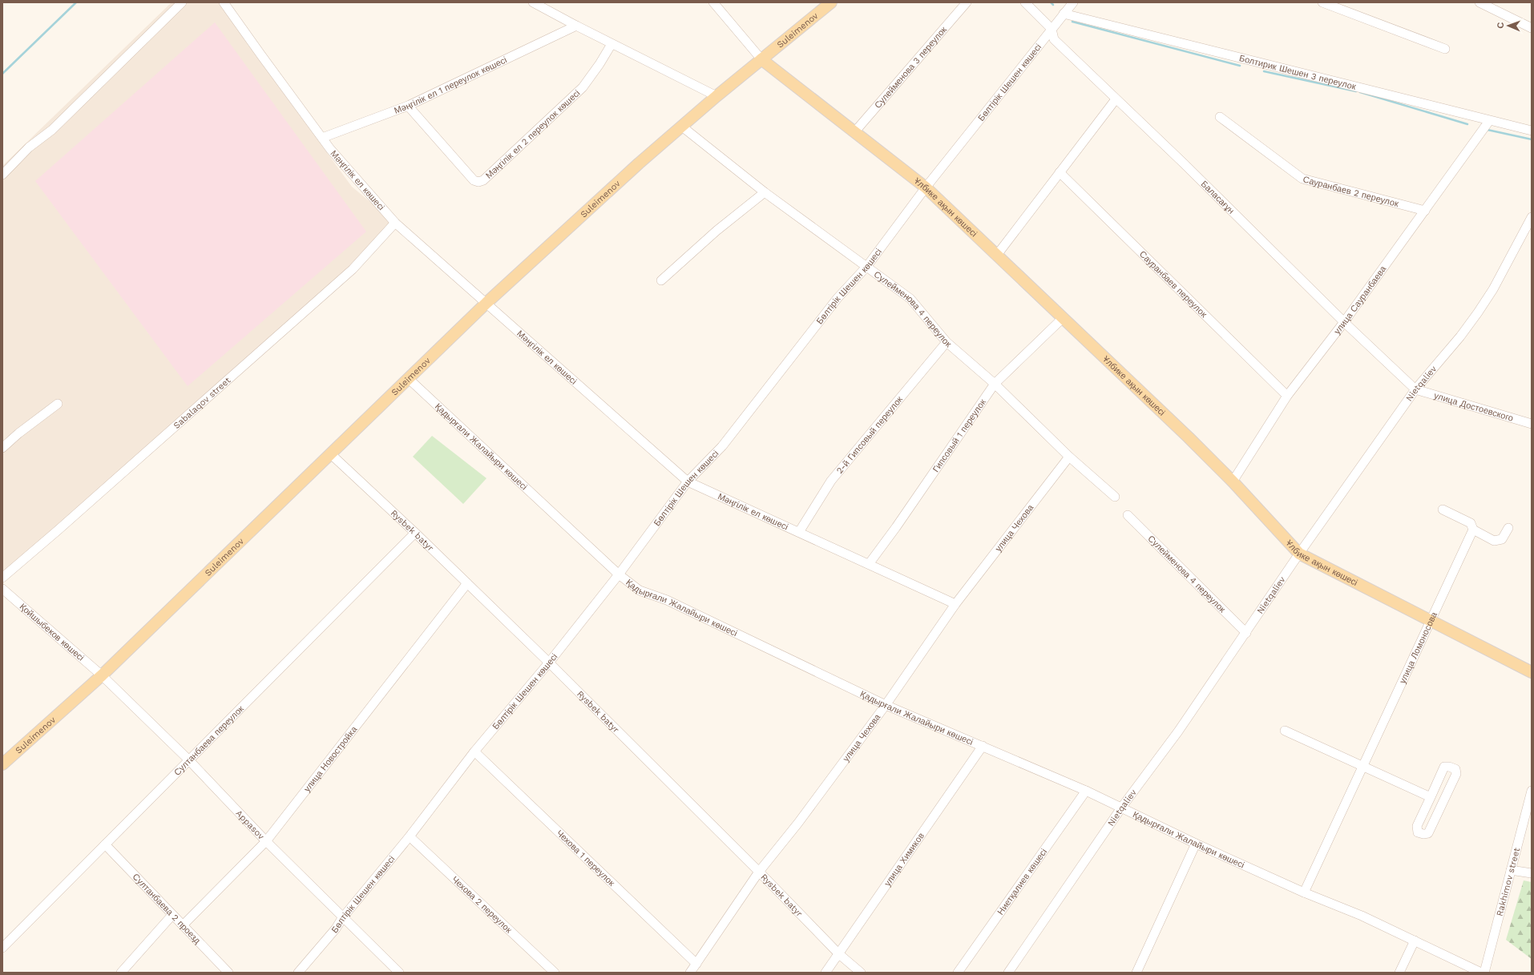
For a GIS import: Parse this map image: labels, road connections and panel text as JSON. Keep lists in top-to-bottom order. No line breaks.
{"streets":{"main road":["Suleimenov","Ұлбике ақын көшесі"],"street":["Сулейменова 3 переулок","Болтирик Шешен 3 переулок","Бөлтірік Шешен көшесі","Мәңгілік ел 1 переулок көшесі","Мәңгілік ел 2 переулок көшесі","Мәңгілік ел көшесі","Сауранбаев 2 переулок","Баласағұн","Сауранбаев переулок","улица Сауранбаева","Сулейменова 4 переулок","Nietqaliev","Sabalaqov street","улица Достоевского","2-й Гипсовый переулок","Гипсовый 1 переулок","Қадырғали Жалайыри көшесі","улица Чехова","Rysbek batyr","Қойшыбеков көшесі","улица Ломоносова","Султанбаева переулок","улица Новостройка","Appasov","Чехова 1 переулок","улица Химиков","Ниетқалиев көшесі","Rakhimov street","Чехова 2 переулок","Султанбаева 2 проезд"]},"crossings":[["Suleimenov","Мәңгілік ел көшесі"],["Suleimenov","Ұлбике ақын көшесі"],["Suleimenov","Сулейменова 4 переулок"],["Suleimenov","Қадырғали Жалайыри көшесі"],["Suleimenov","Rysbek batyr"],["Suleimenov","Қойшыбеков көшесі"],["Suleimenov","Appasov"],["Сулейменова 3 переулок","Ұлбике ақын көшесі"],["Болтирик Шешен 3 переулок","Бөлтірік Шешен көшесі"],["Болтирик Шешен 3 переулок","улица Сауранбаева"],["Бөлтірік Шешен көшесі","Мәңгілік ел көшесі"],["Бөлтірік Шешен көшесі","Баласағұн"],["Бөлтірік Шешен көшесі","Ұлбике ақын көшесі"],["Бөлтірік Шешен көшесі","Сулейменова 4 переулок"],["Бөлтірік Шешен көшесі","Қадырғали Жалайыри көшесі"],["Бөлтірік Шешен көшесі","Rysbek batyr"],["Бөлтірік Шешен көшесі","Appasov"],["Бөлтірік Шешен көшесі","Чехова 1 переулок"],["Бөлтірік Шешен көшесі","Чехова 2 переулок"],["Мәңгілік ел 1 переулок көшесі","Мәңгілік ел 2 переулок көшесі"],["Мәңгілік ел 1 переулок көшесі","Мәңгілік ел көшесі"],["Мәңгілік ел көшесі","Sabalaqov street"],["Мәңгілік ел көшесі","2-й Гипсовый переулок"],["Мәңгілік ел көшесі","Гипсовый 1 переулок"],["Мәңгілік ел көшесі","улица Чехова"],["Сауранбаев 2 переулок","улица Сауранбаева"],["Баласағұн","улица Сауранбаева"],["Баласағұн","Nietqaliev"],["Баласағұн","улица Достоевского"],["Ұлбике ақын көшесі","улица Сауранбаева"],["Ұлбике ақын көшесі","Nietqaliev"],["Ұлбике ақын көшесі","Гипсовый 1 переулок"],["Ұлбике ақын көшесі","улица Ломоносова"],["Сауранбаев переулок","улица Сауранбаева"],["Сулейменова 4 переулок","Nietqaliev"],["Сулейменова 4 переулок","2-й Гипсовый переулок"],["Сулейменова 4 переулок","Гипсовый 1 переулок"],["Сулейменова 4 переулок","улица Чехова"],["Nietqaliev","улица Достоевского"],["Nietqaliev","Қадырғали Жалайыри көшесі"],["Қадырғали Жалайыри көшесі","улица Чехова"],["Қадырғали Жалайыри көшесі","улица Ломоносова"],["Қадырғали Жалайыри көшесі","улица Химиков"],["Қадырғали Жалайыри көшесі","Ниетқалиев көшесі"],["улица Чехова","Rysbek batyr"],["улица Чехова","Чехова 1 переулок"],["Rysbek batyr","Султанбаева переулок"],["Rysbek batyr","улица Новостройка"],["Rysbek batyr","улица Химиков"],["Қойшыбеков көшесі","Appasov"],["Султанбаева переулок","Appasov"],["Султанбаева переулок","Султанбаева 2 проезд"],["улица Новостройка","Appasov"],["улица Новостройка","Султанбаева 2 проезд"]],"north":"left"}
